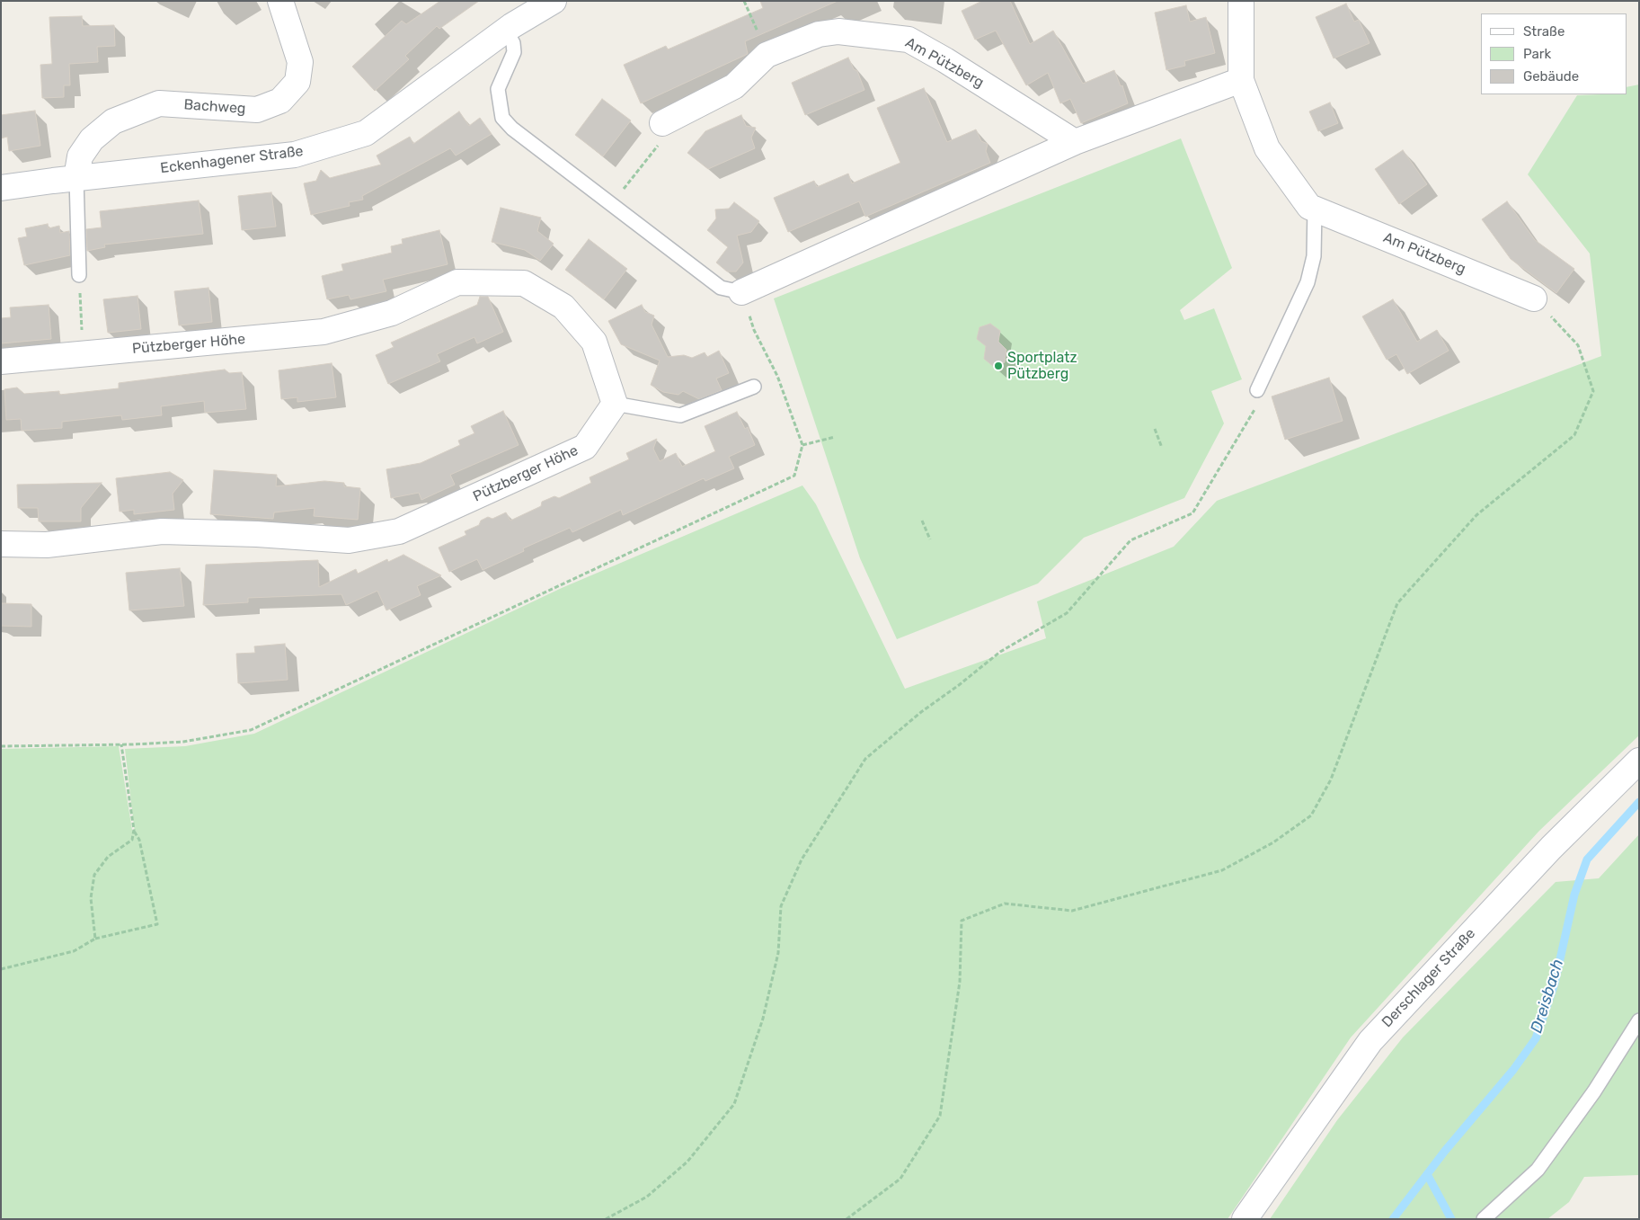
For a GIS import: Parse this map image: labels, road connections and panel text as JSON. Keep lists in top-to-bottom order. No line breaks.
{"streets":{"street":["Am Pützberg","Bachweg","Eckenhagener Straße","Pützberger Höhe","Derschlager Straße"]},"crossings":[["Bachweg","Eckenhagener Straße"]],"water":["Dreisbach"],"places":["Sportplatz Pützberg"],"legend":["Straße","Park","Gebäude"]}
